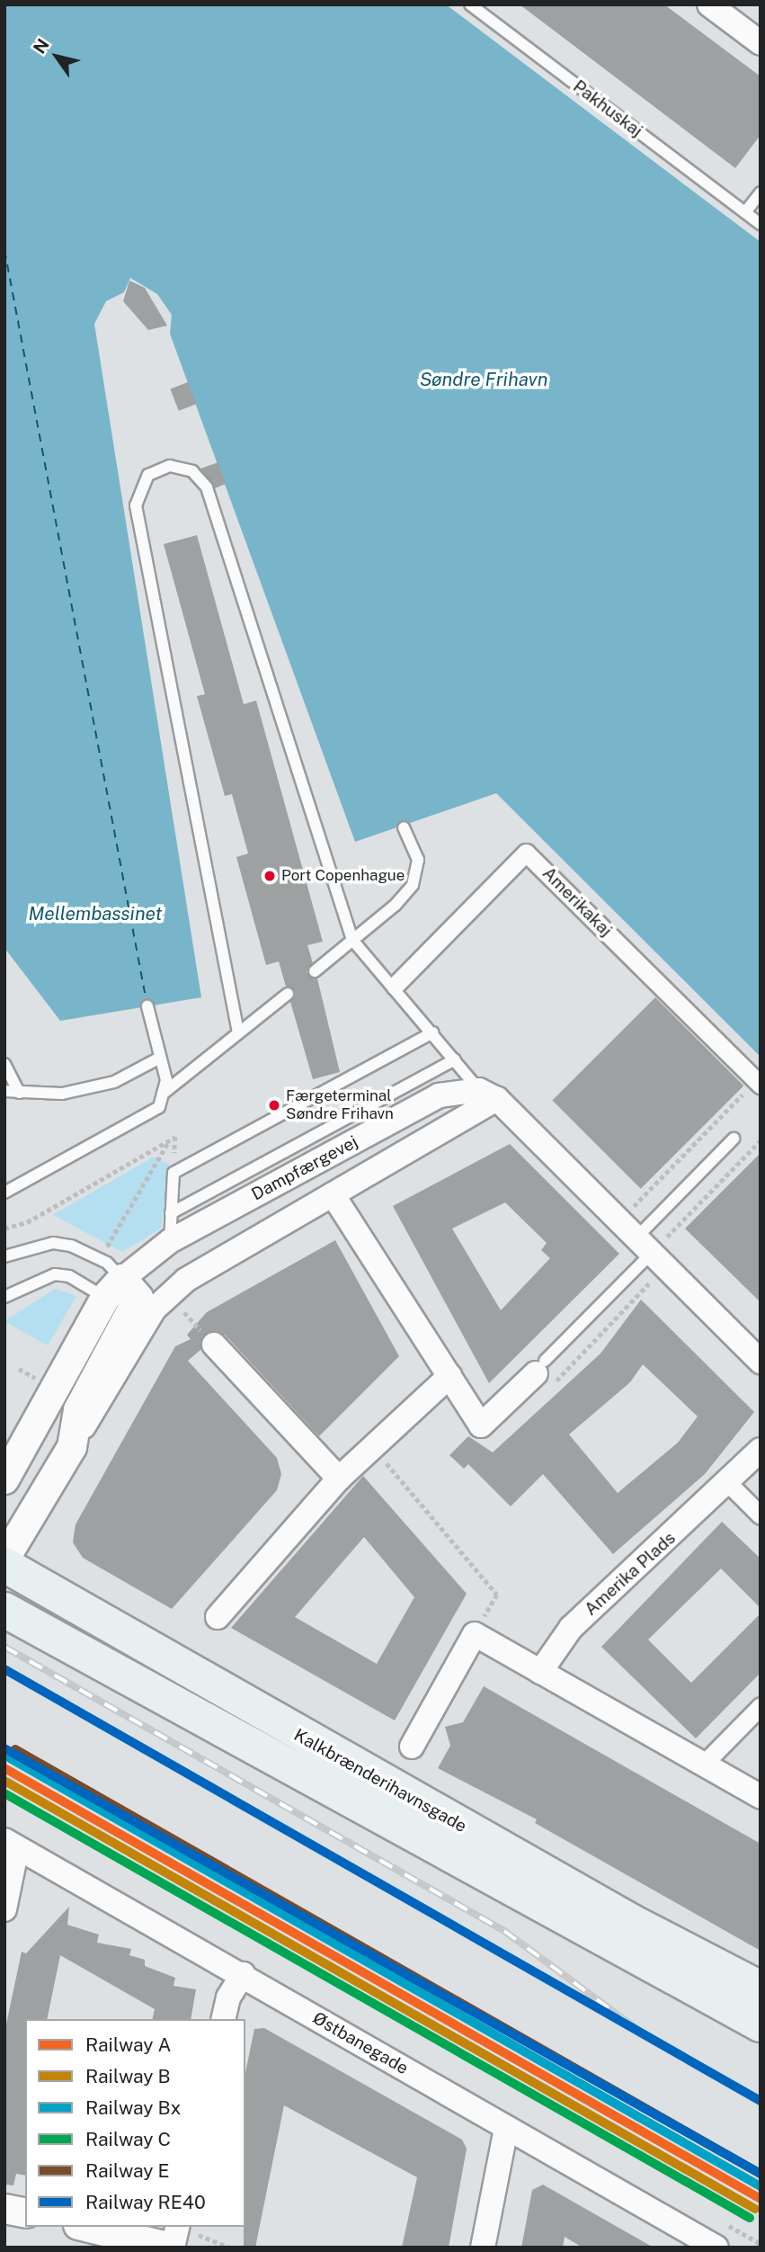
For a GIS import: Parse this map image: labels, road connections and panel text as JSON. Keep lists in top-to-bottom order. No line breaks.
{"streets":{"main road":["Kalkbrænderihavnsgade"],"street":["Amerikakaj","Dampfærgevej","Amerika Plads","Østbanegade"],"lane":["Pakhuskaj"]},"water":["Søndre Frihavn","Mellembassinet"],"places":["Port Copenhague","Færgeterminal Søndre Frihavn"],"lines":["rail line RE40","rail line E","rail line Bx","rail line A","rail line B","rail line C"],"legend":["Railway A","Railway B","Railway Bx","Railway C","Railway E","Railway RE40"],"north":"top left"}
